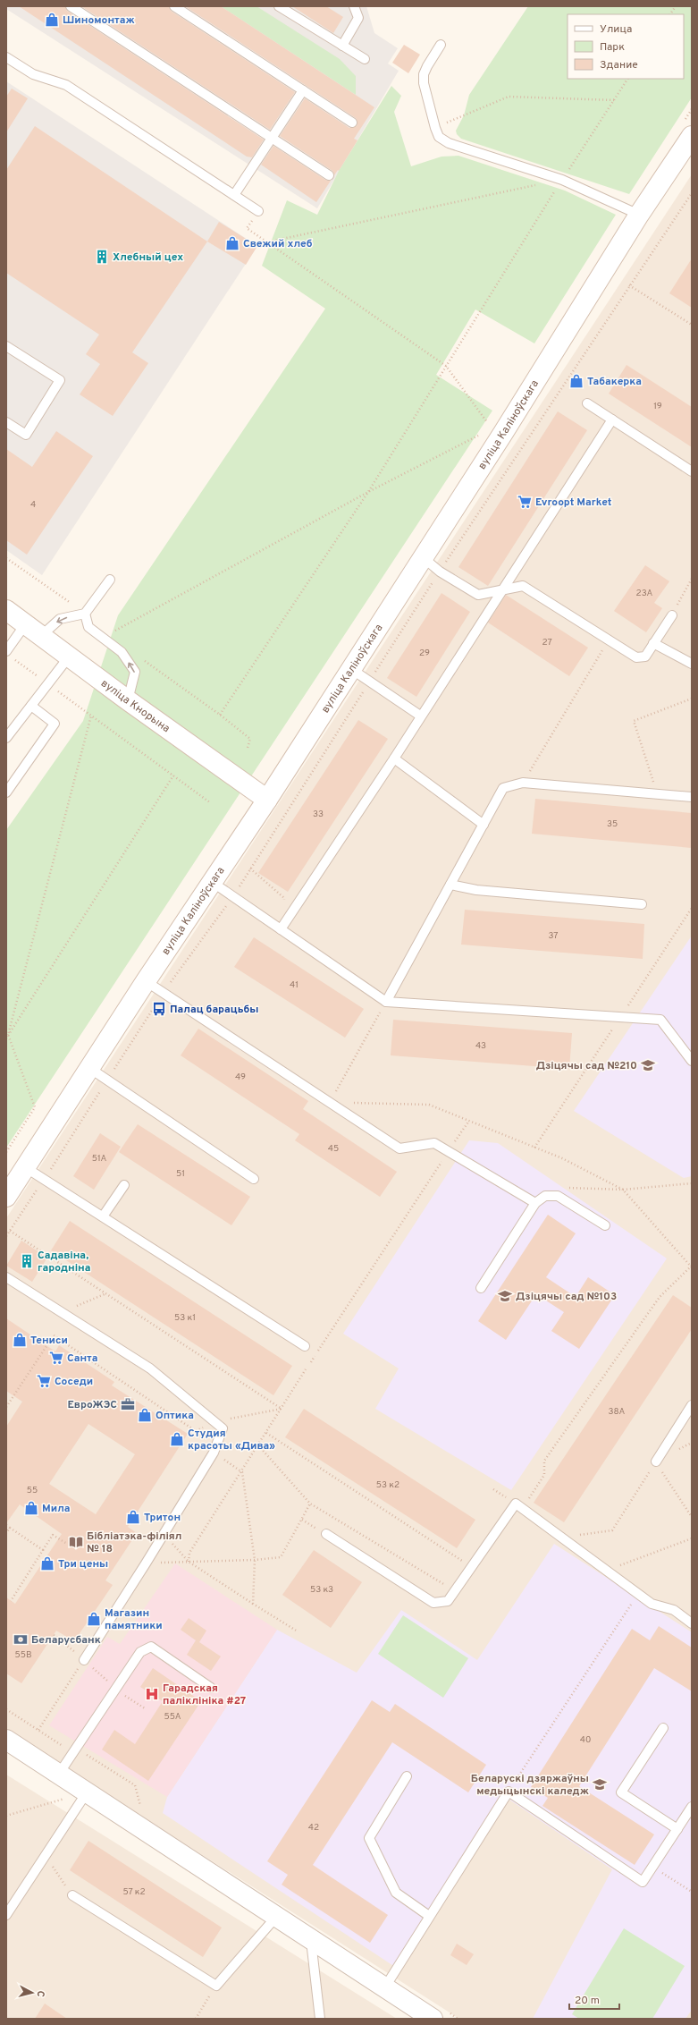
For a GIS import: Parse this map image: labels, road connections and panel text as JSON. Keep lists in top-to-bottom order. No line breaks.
{"streets":{"main road":["вуліца Каліноўскага","вуліца Кнорына"]},"crossings":[["вуліца Каліноўскага","вуліца Кнорына"]],"places":{"shop":["Шиномонтаж","Свежий хлеб","Табакерка","Тениси","Оптика","Студия красоты «Дива»","Мила","Тритон","Три цены","Магазин памятники"],"building":["Хлебный цех","Садавіна, гародніна"],"supermarket":["Evroopt Market","Санта","Соседи"],"bus stop":["Палац барацьбы"],"school or university":["Дзіцячы сад №210","Дзіцячы сад №103","Беларускі дзяржаўны медыцынскі каледж"],"office":["ЕвроЖЭС"],"library":["Бібліатэка-філіял № 18"],"bank":["Беларусбанк"],"hospital":["Гарадская паліклініка #27"]},"house_numbers":["19","4","23А","27","29","33","35","37","41","43","49","45","51А","51","53 к1","38А","53 к2","55","53 к3","55В","55А","40","42","57 к2"],"legend":["Улица","Парк","Здание"],"scale_bar":"20 m","north":"right"}
